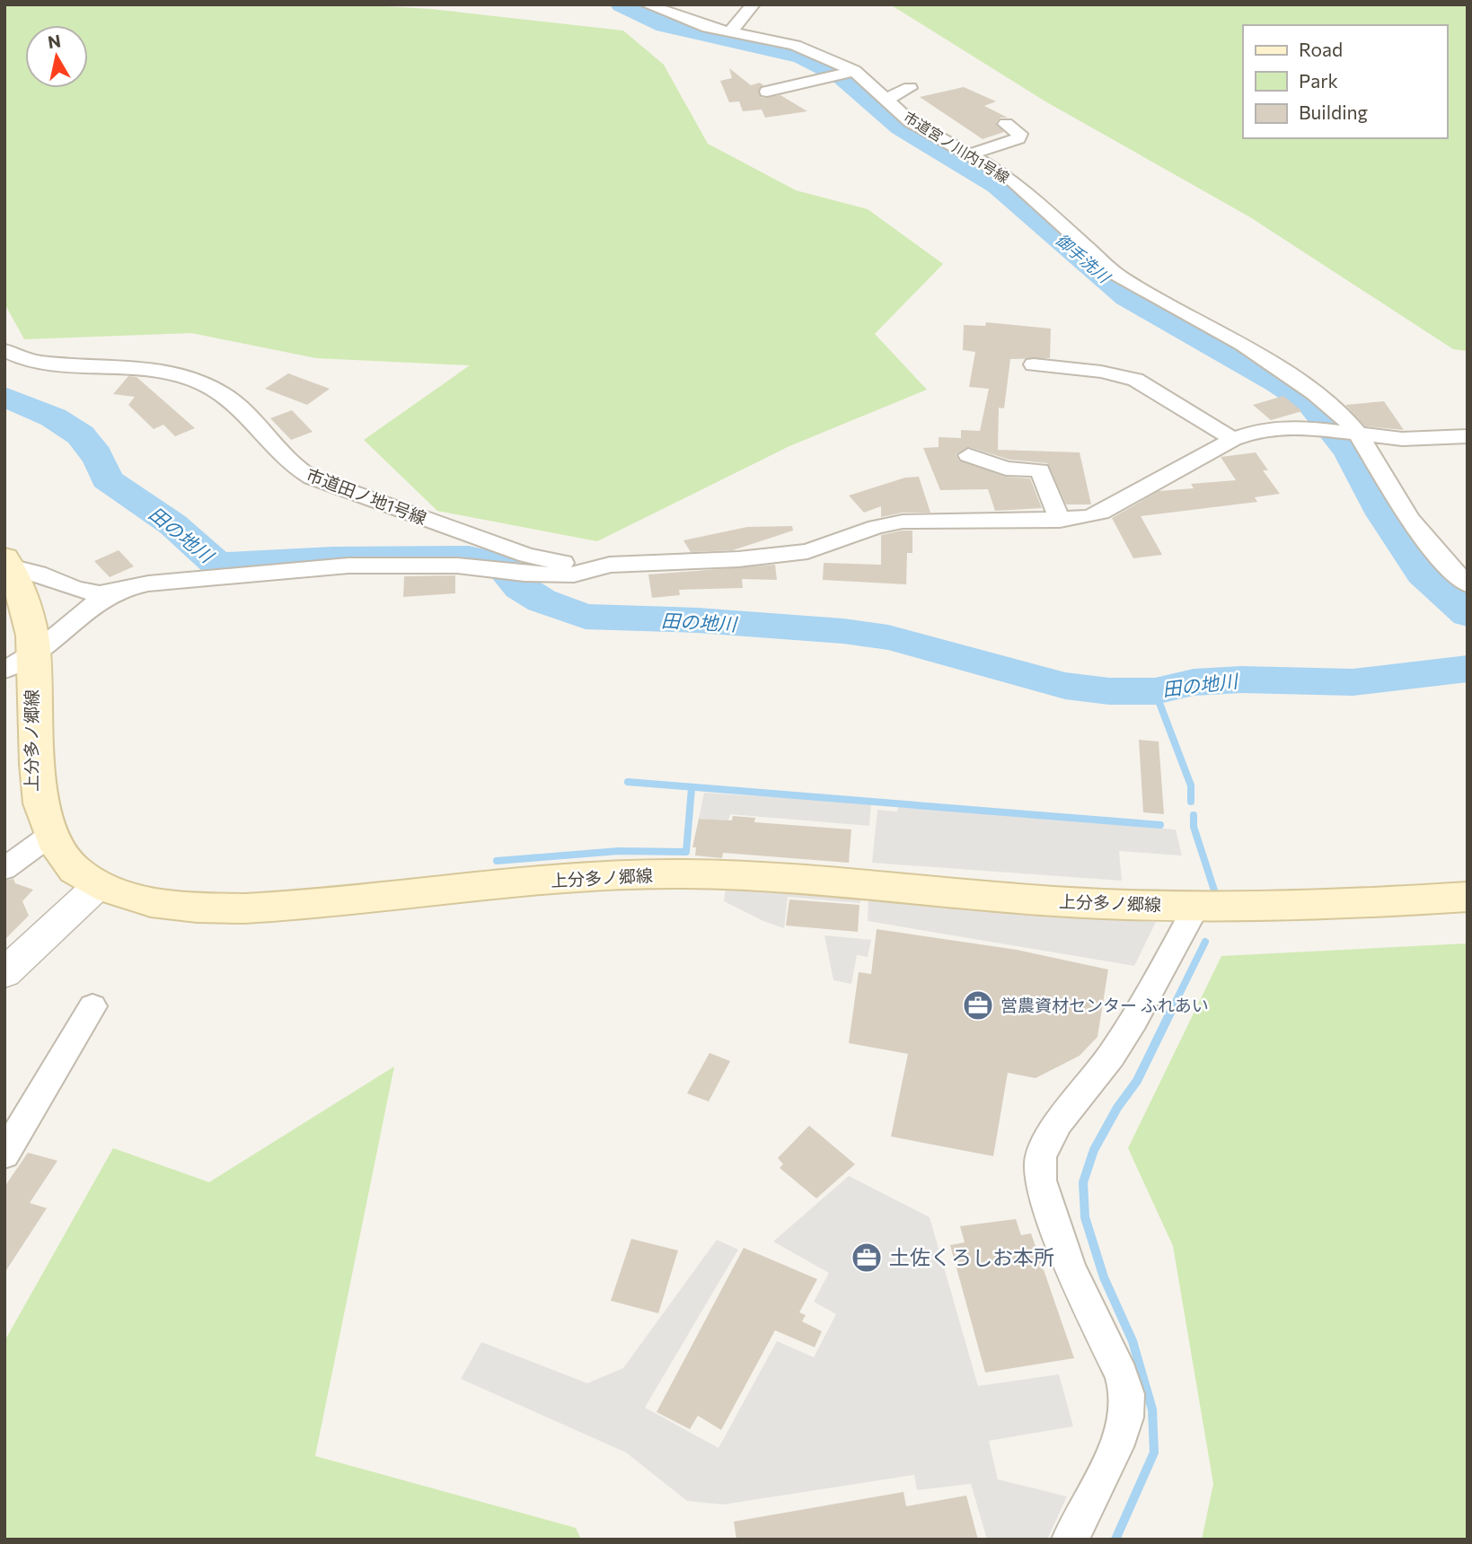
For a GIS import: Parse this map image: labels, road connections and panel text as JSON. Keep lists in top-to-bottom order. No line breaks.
{"streets":{"main road":["上分多ノ郷線"],"street":["市道宮ノ川内1号線","市道田ノ地1号線"]},"water":["御手洗川","田の地川"],"places":{"office":["営農資材センター ふれあい","土佐くろしお本所"]},"legend":["Road","Park","Building"],"north":"top"}
